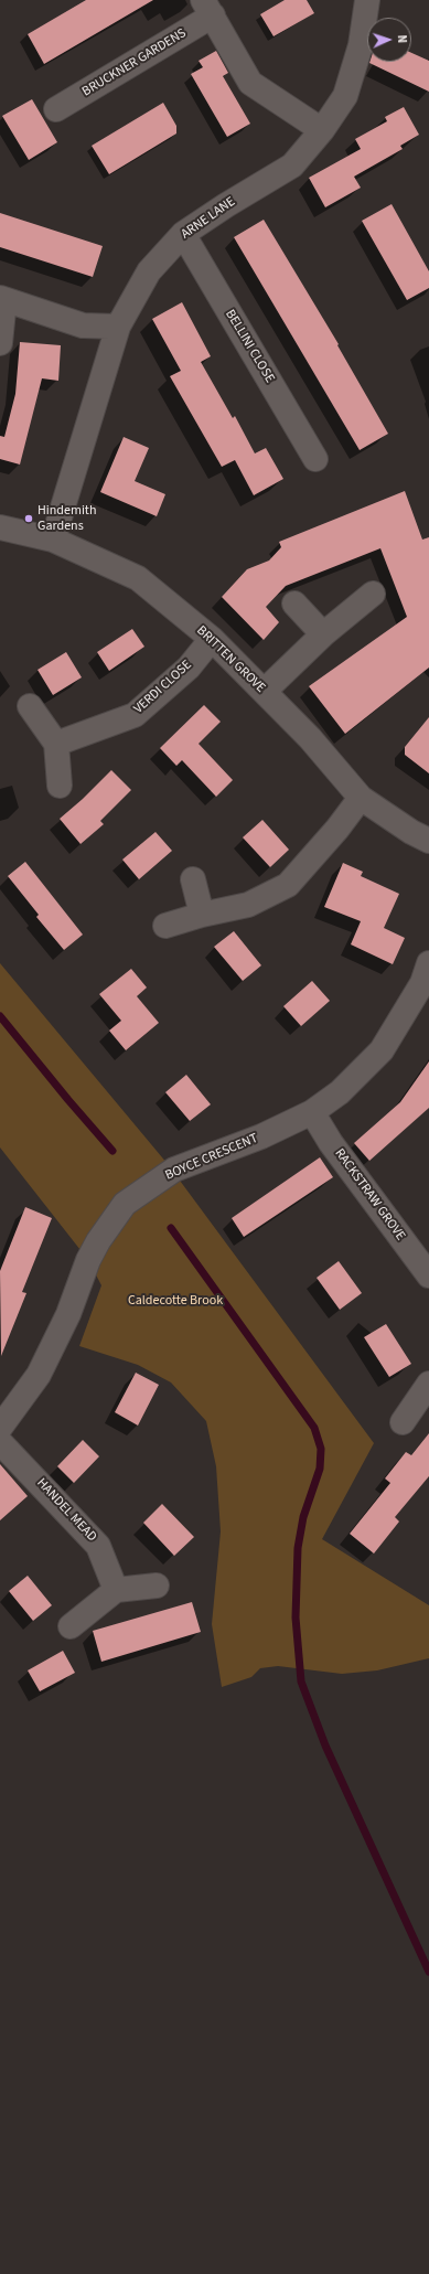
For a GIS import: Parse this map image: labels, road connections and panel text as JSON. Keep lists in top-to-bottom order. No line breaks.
{"streets":{"street":["BRUCKNER GARDENS","ARNE LANE","BELLINI CLOSE","BRITTEN GROVE","VERDI CLOSE","BOYCE CRESCENT","RACKSTRAW GROVE","HANDEL MEAD"]},"crossings":[["BRUCKNER GARDENS","ARNE LANE"],["ARNE LANE","BELLINI CLOSE"],["ARNE LANE","BRITTEN GROVE"],["BRITTEN GROVE","VERDI CLOSE"],["BOYCE CRESCENT","RACKSTRAW GROVE"]],"parks":["Caldecotte Brook"],"places":["Hindemith Gardens"],"north":"right"}
